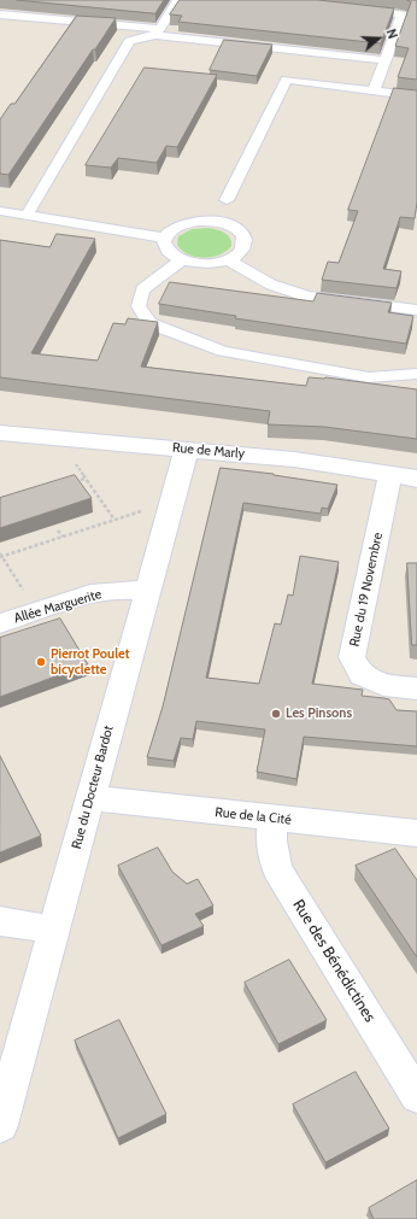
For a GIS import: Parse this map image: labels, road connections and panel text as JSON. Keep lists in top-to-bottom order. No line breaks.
{"streets":{"street":["Rue de Marly","Rue du 19 Novembre","Allée Marguerite","Rue du Docteur Bardot","Rue de la Cité","Rue des Bénédictines"]},"crossings":[["Rue de Marly","Rue du 19 Novembre"],["Rue de Marly","Rue du Docteur Bardot"],["Allée Marguerite","Rue du Docteur Bardot"],["Rue du Docteur Bardot","Rue de la Cité"],["Rue de la Cité","Rue des Bénédictines"]],"places":["Pierrot Poulet bicyclette","Les Pinsons"],"north":"right"}
